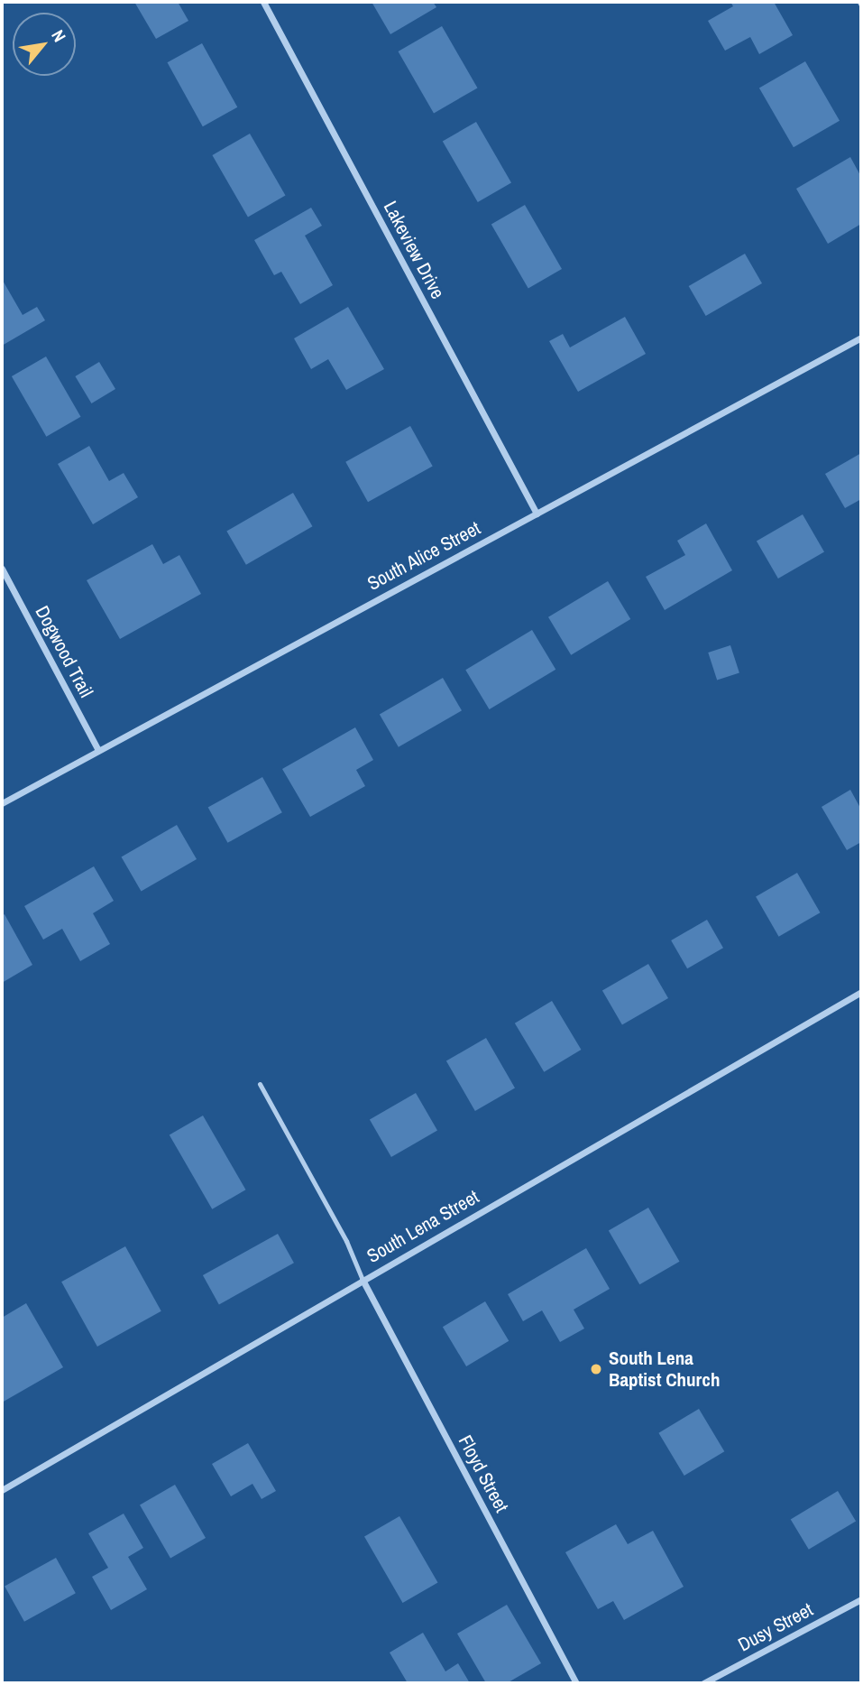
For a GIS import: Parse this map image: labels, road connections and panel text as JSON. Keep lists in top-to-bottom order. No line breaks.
{"streets":{"street":["Lakeview Drive","South Alice Street","Dogwood Trail","South Lena Street","Floyd Street","Dusy Street"]},"crossings":[["Lakeview Drive","South Alice Street"],["South Alice Street","Dogwood Trail"],["South Lena Street","Floyd Street"]],"places":["South Lena Baptist Church"],"north":"top right"}
